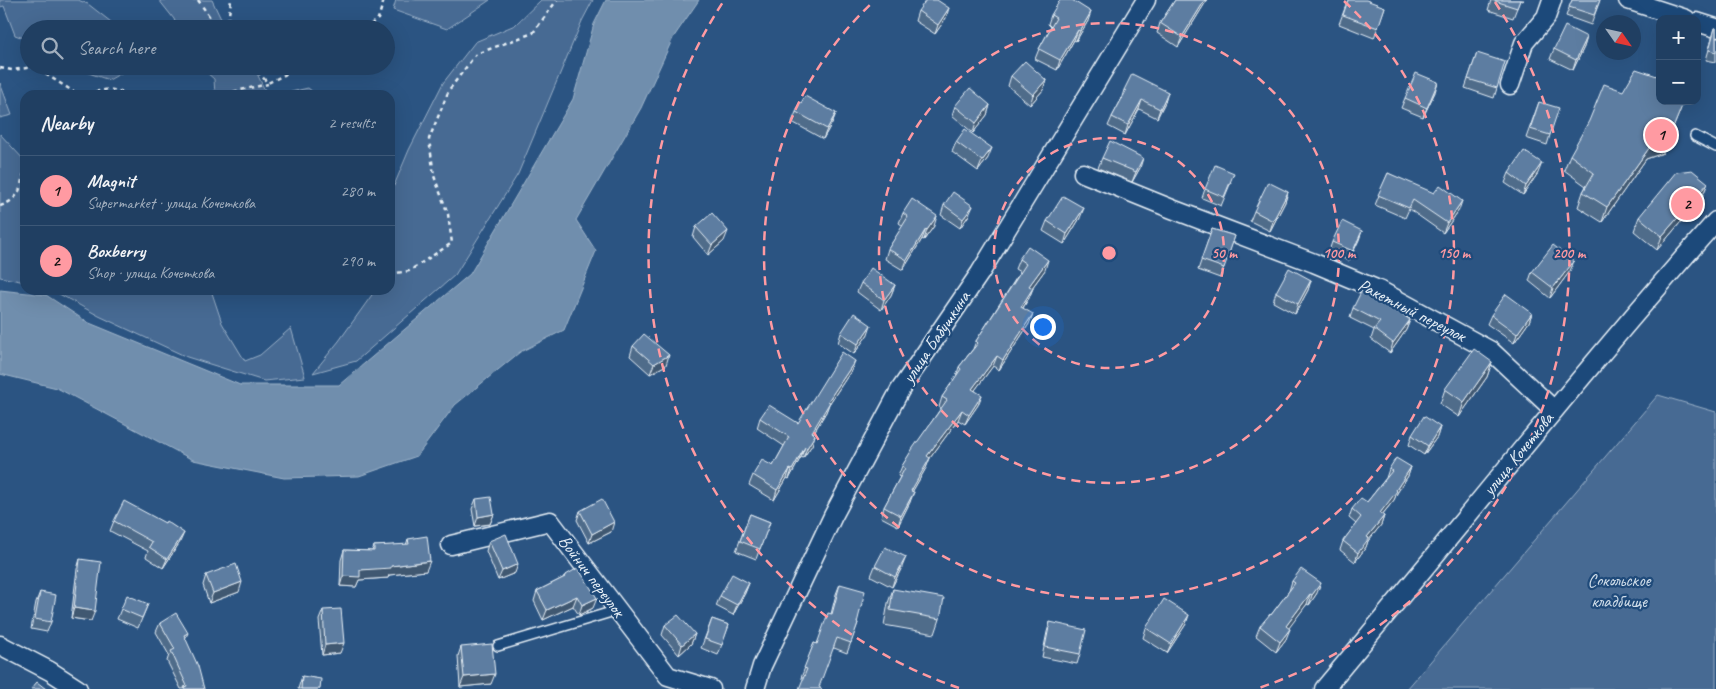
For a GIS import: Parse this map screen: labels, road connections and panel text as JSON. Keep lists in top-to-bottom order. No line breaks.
{"streets":{"street":["Ракетный переулок","улица Бабушкина","улица Кочеткова","Войнич переулок"]},"crossings":[["Ракетный переулок","улица Кочеткова"]],"parks":["Сокольское кладбище"],"north":"bottom right","page":{"map_buttons":["+","−"],"search":"Search here","heading":["Nearby","2 results"],"pins":["1","2"],"list":[{"mark":"1","name":"Magnit","note":"Supermarket · улица Кочеткова","value":"280 m"},{"mark":"2","name":"Boxberry","note":"Shop · улица Кочеткова","value":"290 m"}]},"rings":["50 m","100 m","150 m","200 m"]}
